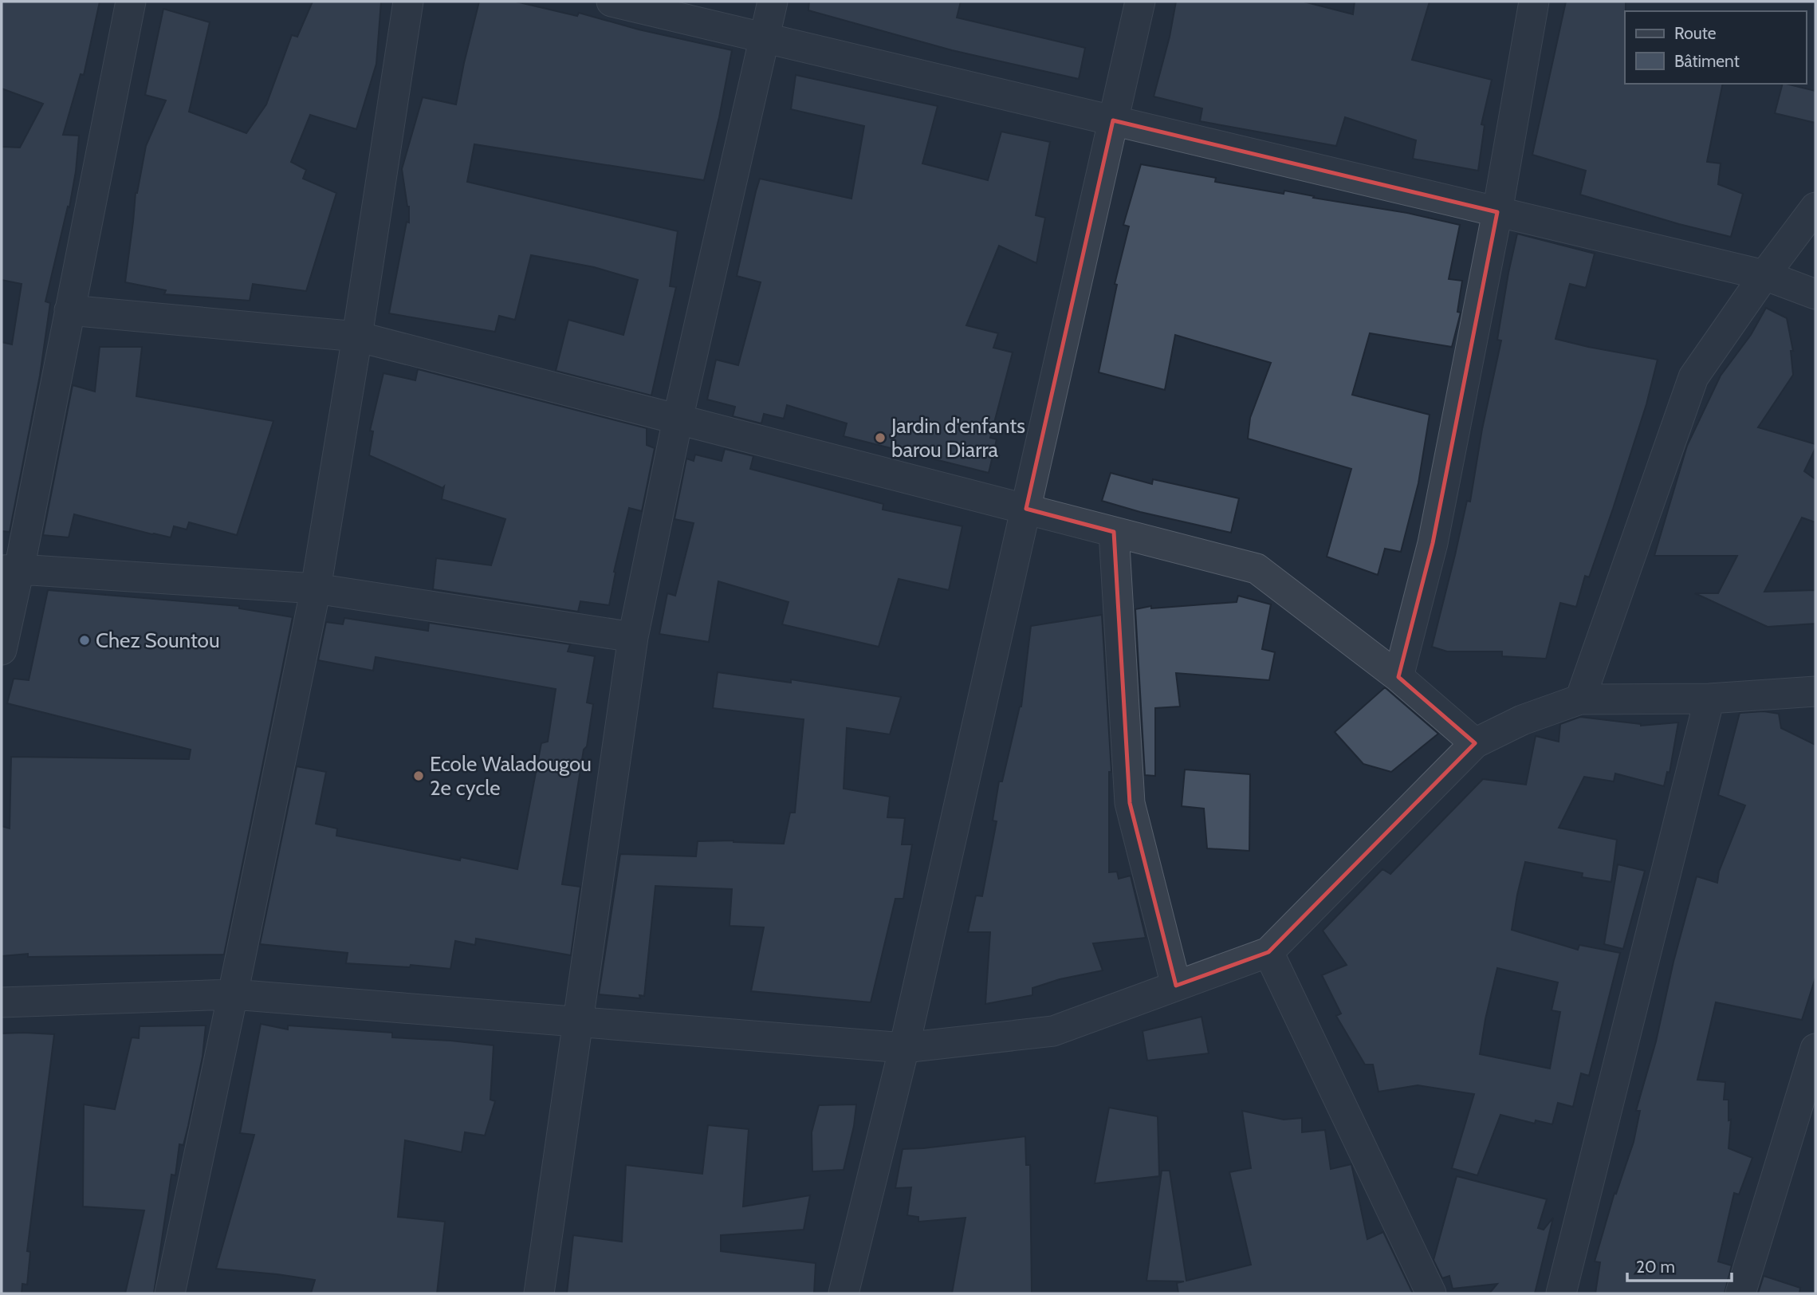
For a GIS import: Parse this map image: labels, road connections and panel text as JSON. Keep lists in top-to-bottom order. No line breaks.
{"places":["Jardin d'enfants barou Diarra","Chez Sountou","Ecole Waladougou 2e cycle"],"legend":["Route","Bâtiment"],"scale_bar":"20 m"}
